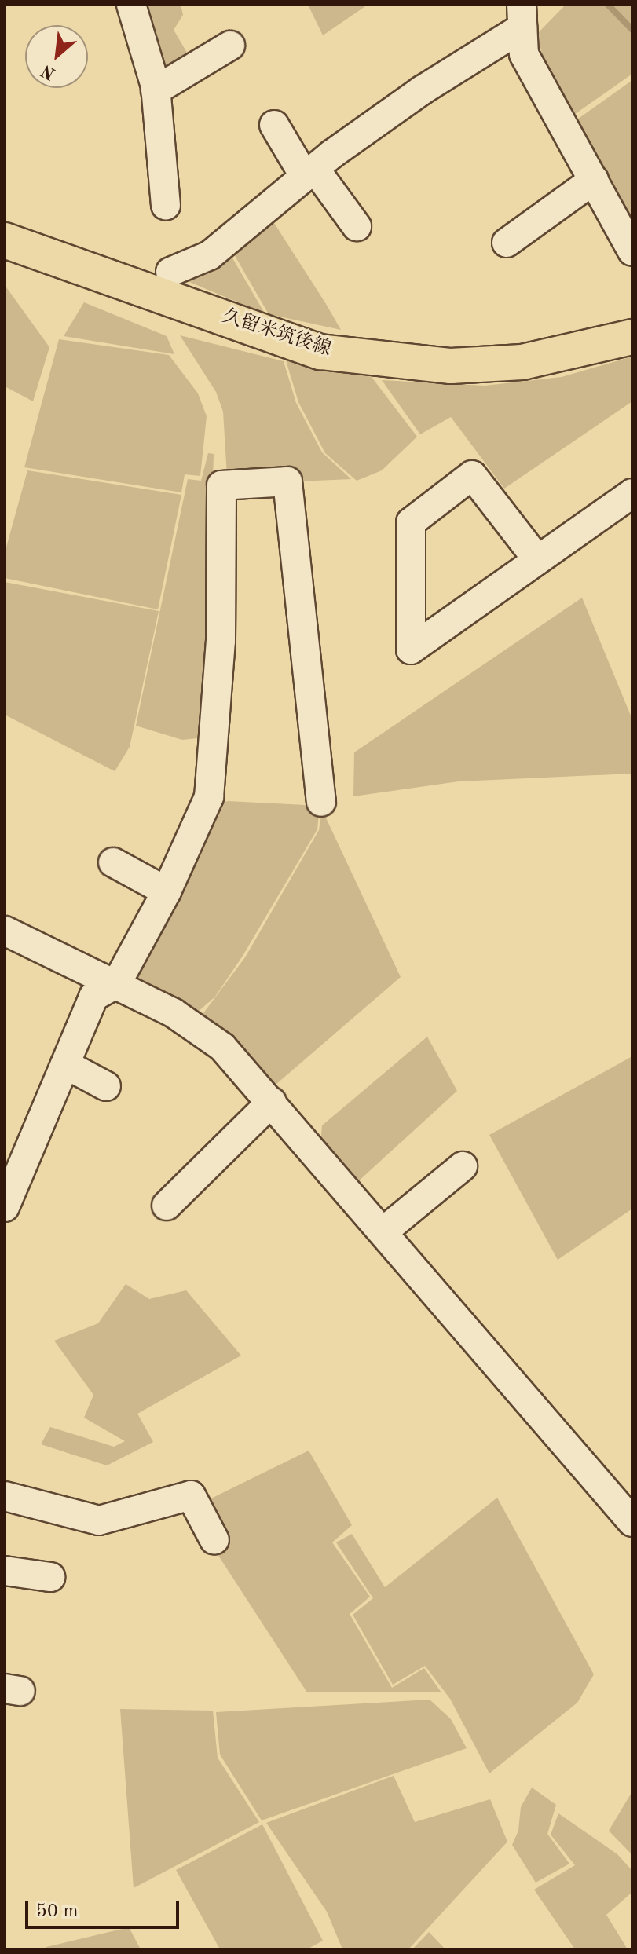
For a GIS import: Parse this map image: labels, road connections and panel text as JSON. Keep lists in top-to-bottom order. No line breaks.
{"streets":{"main road":["久留米筑後線"]},"scale_bar":"50 m","north":"bottom left"}
